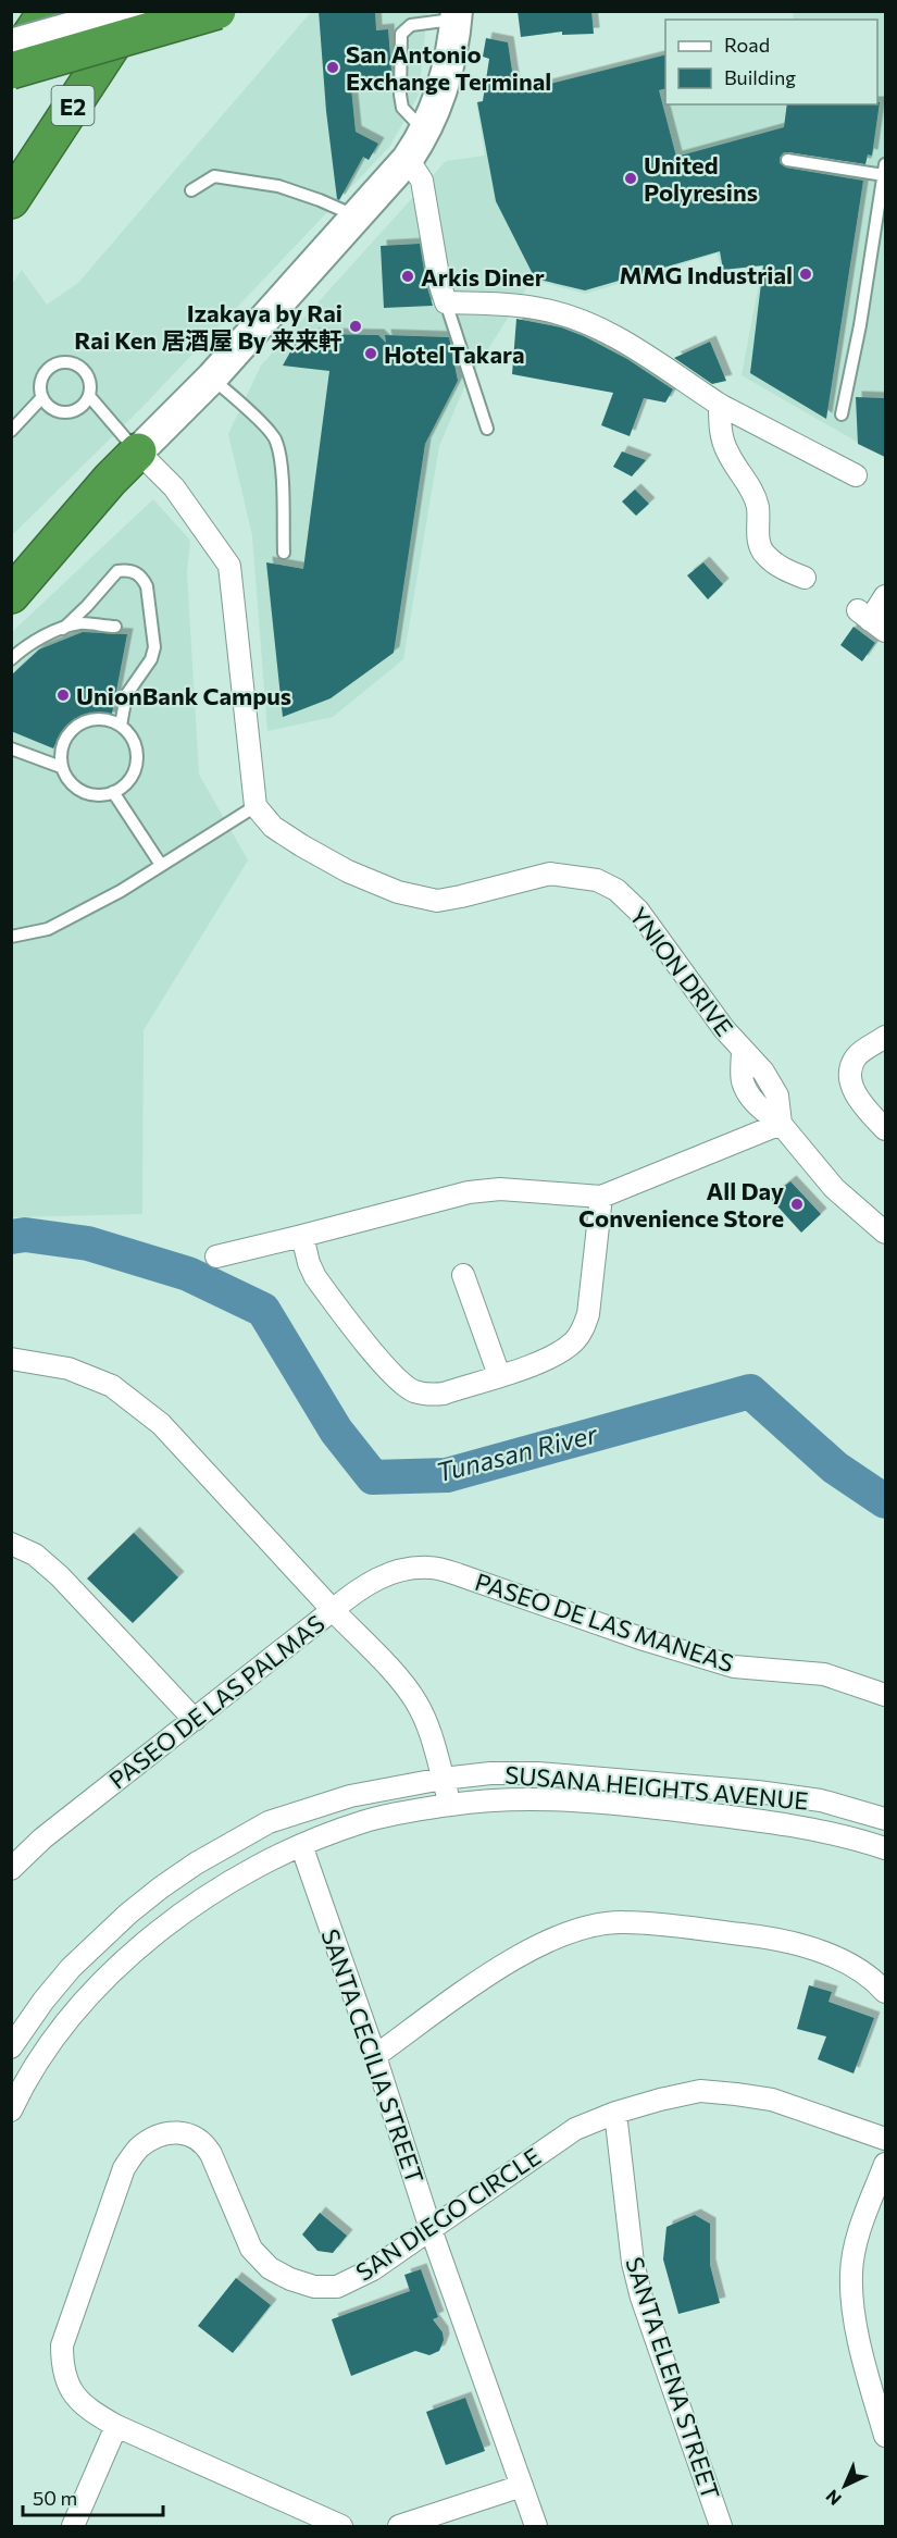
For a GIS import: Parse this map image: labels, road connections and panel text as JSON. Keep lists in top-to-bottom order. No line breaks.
{"streets":{"highway":["E2"],"street":["YNION DRIVE","PASEO DE LAS MANEAS","PASEO DE LAS PALMAS","SUSANA HEIGHTS AVENUE","SANTA CECILIA STREET","SAN DIEGO CIRCLE","SANTA ELENA STREET"]},"crossings":[["PASEO DE LAS MANEAS","PASEO DE LAS PALMAS"],["PASEO DE LAS PALMAS","SUSANA HEIGHTS AVENUE"],["SUSANA HEIGHTS AVENUE","SANTA CECILIA STREET"],["SANTA CECILIA STREET","SAN DIEGO CIRCLE"],["SAN DIEGO CIRCLE","SANTA ELENA STREET"]],"water":["Tunasan River"],"places":["San Antonio Exchange Terminal","United Polyresins","MMG Industrial","Arkis Diner","Izakaya by Rai Rai Ken 居酒屋 By 来来軒","Hotel Takara","UnionBank Campus","All Day Convenience Store"],"legend":["Road","Building"],"scale_bar":"50 m","north":"bottom left"}
